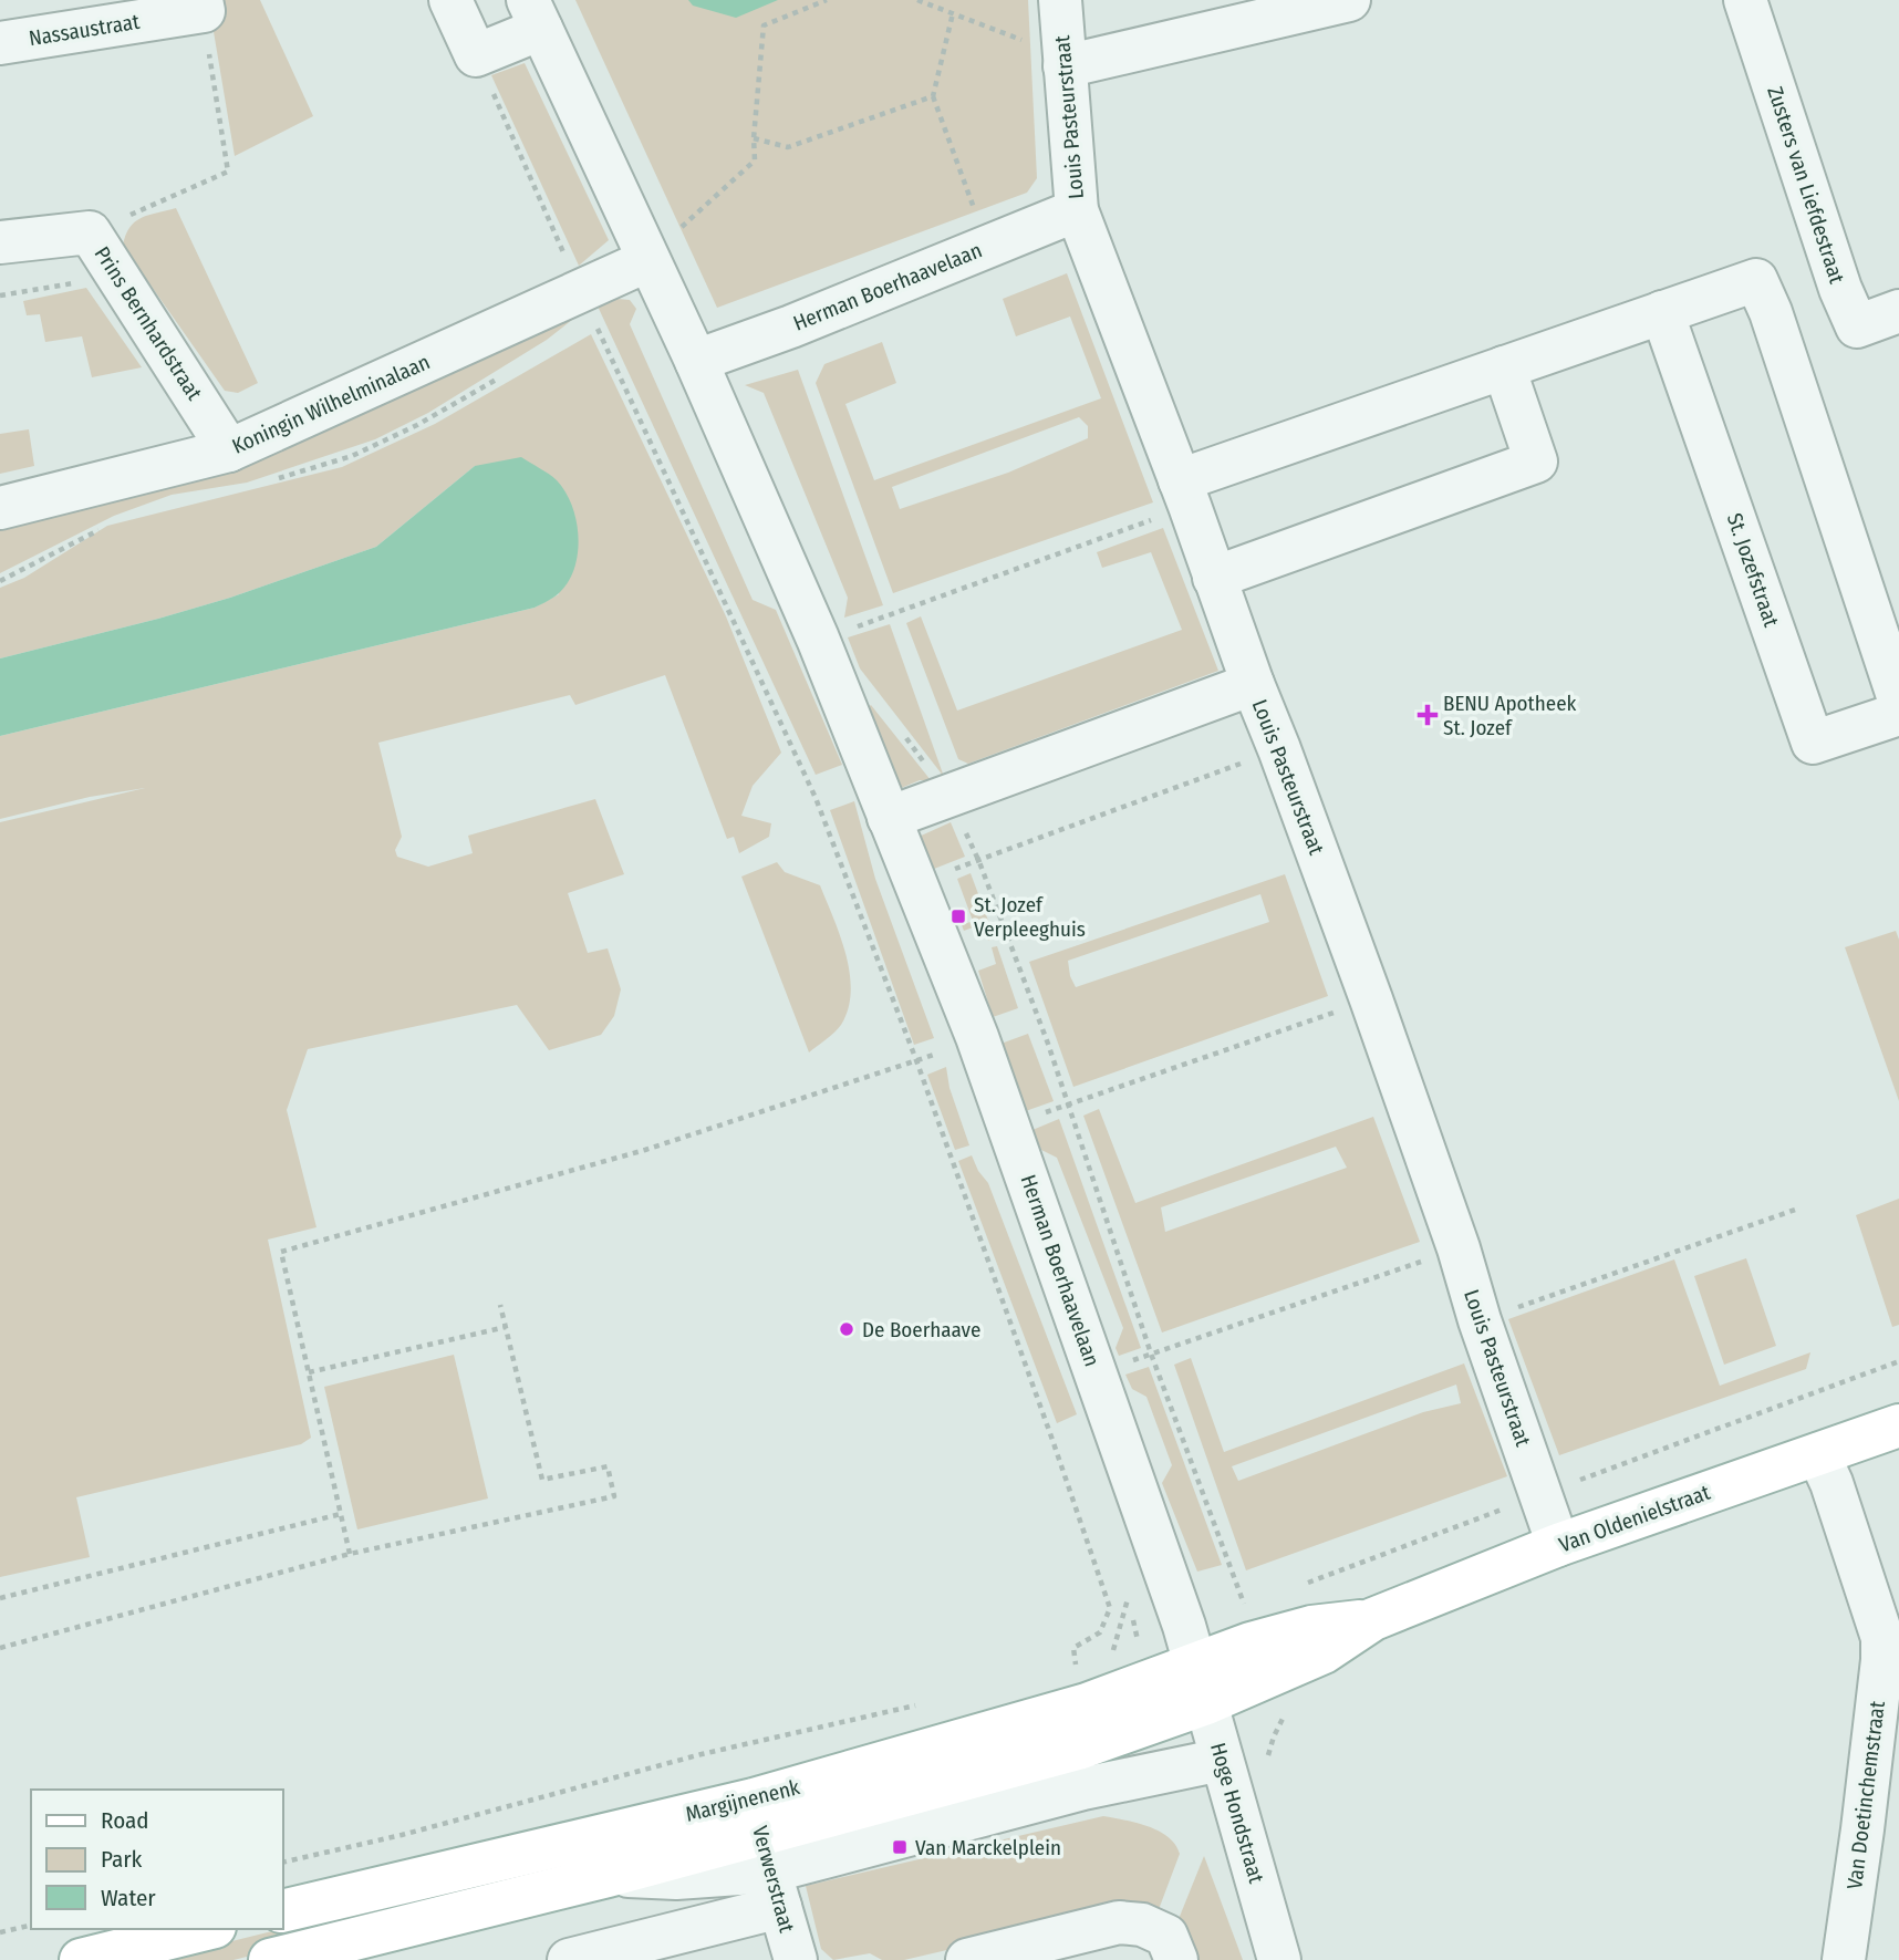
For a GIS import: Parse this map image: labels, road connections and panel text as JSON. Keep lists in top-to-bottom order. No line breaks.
{"streets":{"main road":["Van Oldenielstraat","Margijnenenk"],"street":["Nassaustraat","Louis Pasteurstraat","Zusters van Liefdestraat","Herman Boerhaavelaan","Prins Bernhardstraat","Koningin Wilhelminalaan","St. Jozefstraat","Van Doetinchemstraat","Hoge Hondstraat","Verwerstraat"]},"crossings":[["Louis Pasteurstraat","Herman Boerhaavelaan"],["Louis Pasteurstraat","Van Oldenielstraat"],["Herman Boerhaavelaan","Koningin Wilhelminalaan"],["Herman Boerhaavelaan","Van Oldenielstraat"],["Herman Boerhaavelaan","Margijnenenk"],["Herman Boerhaavelaan","Hoge Hondstraat"],["Prins Bernhardstraat","Koningin Wilhelminalaan"],["Van Oldenielstraat","Van Doetinchemstraat"],["Van Oldenielstraat","Margijnenenk"],["Van Oldenielstraat","Hoge Hondstraat"],["Margijnenenk","Hoge Hondstraat"],["Margijnenenk","Verwerstraat"]],"places":{"health":["BENU Apotheek St. Jozef"],"transit":["St. Jozef Verpleeghuis","Van Marckelplein"],"other":["De Boerhaave"]},"legend":["Road","Park","Water"]}
